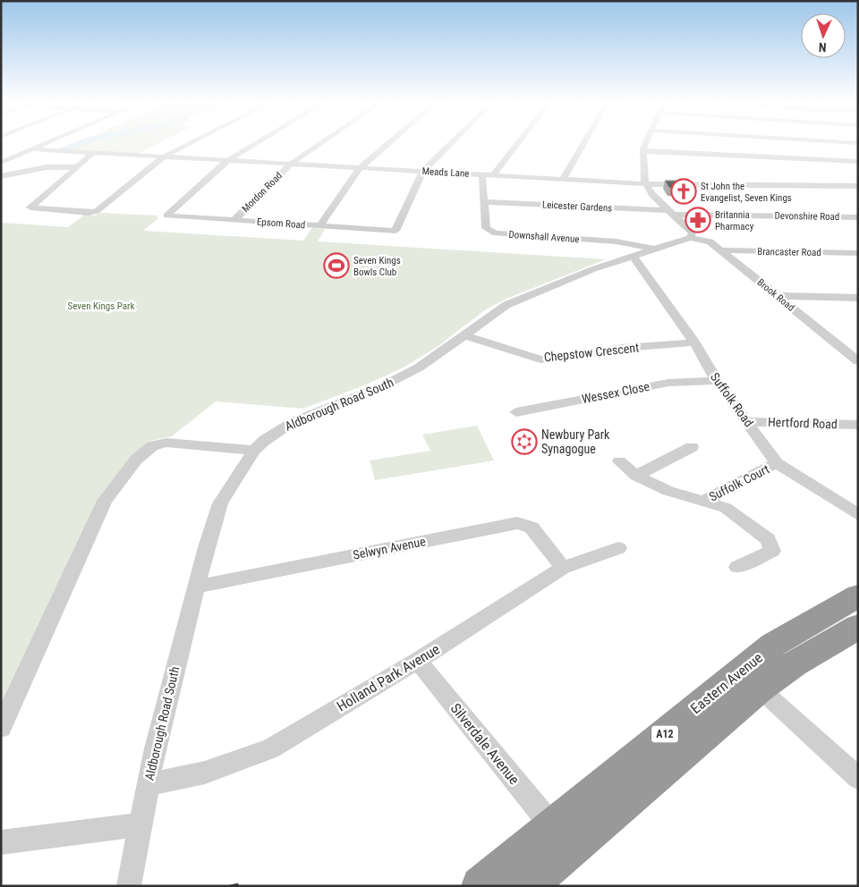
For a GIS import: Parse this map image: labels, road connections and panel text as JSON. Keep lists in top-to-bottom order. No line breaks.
{"streets":{"highway":["Eastern Avenue","A12"],"street":["Meads Lane","Mordon Road","Leicester Gardens","Devonshire Road","Epsom Road","Downshall Avenue","Brancaster Road","Brook Road","Chepstow Crescent","Wessex Close","Suffolk Road","Aldborough Road South","Hertford Road","Suffolk Court","Selwyn Avenue","Holland Park Avenue","Silverdale Avenue"]},"crossings":[["Meads Lane","Mordon Road"],["Meads Lane","Epsom Road"],["Mordon Road","Epsom Road"],["Leicester Gardens","Devonshire Road"],["Leicester Gardens","Downshall Avenue"],["Downshall Avenue","Aldborough Road South"],["Brancaster Road","Brook Road"],["Brook Road","Aldborough Road South"],["Chepstow Crescent","Suffolk Road"],["Chepstow Crescent","Aldborough Road South"],["Wessex Close","Suffolk Road"],["Suffolk Road","Aldborough Road South"],["Suffolk Road","Hertford Road"],["Suffolk Road","Suffolk Court"],["Aldborough Road South","Selwyn Avenue"],["Aldborough Road South","Holland Park Avenue"],["Selwyn Avenue","Holland Park Avenue"],["Holland Park Avenue","Silverdale Avenue"],["Eastern Avenue","Silverdale Avenue"]],"parks":["Seven Kings Park"],"places":{"church":["St John the Evangelist, Seven Kings"],"pharmacy":["Britannia Pharmacy"],"sports":["Seven Kings Bowls Club"],"synagogue":["Newbury Park Synagogue"]},"north":"bottom"}
